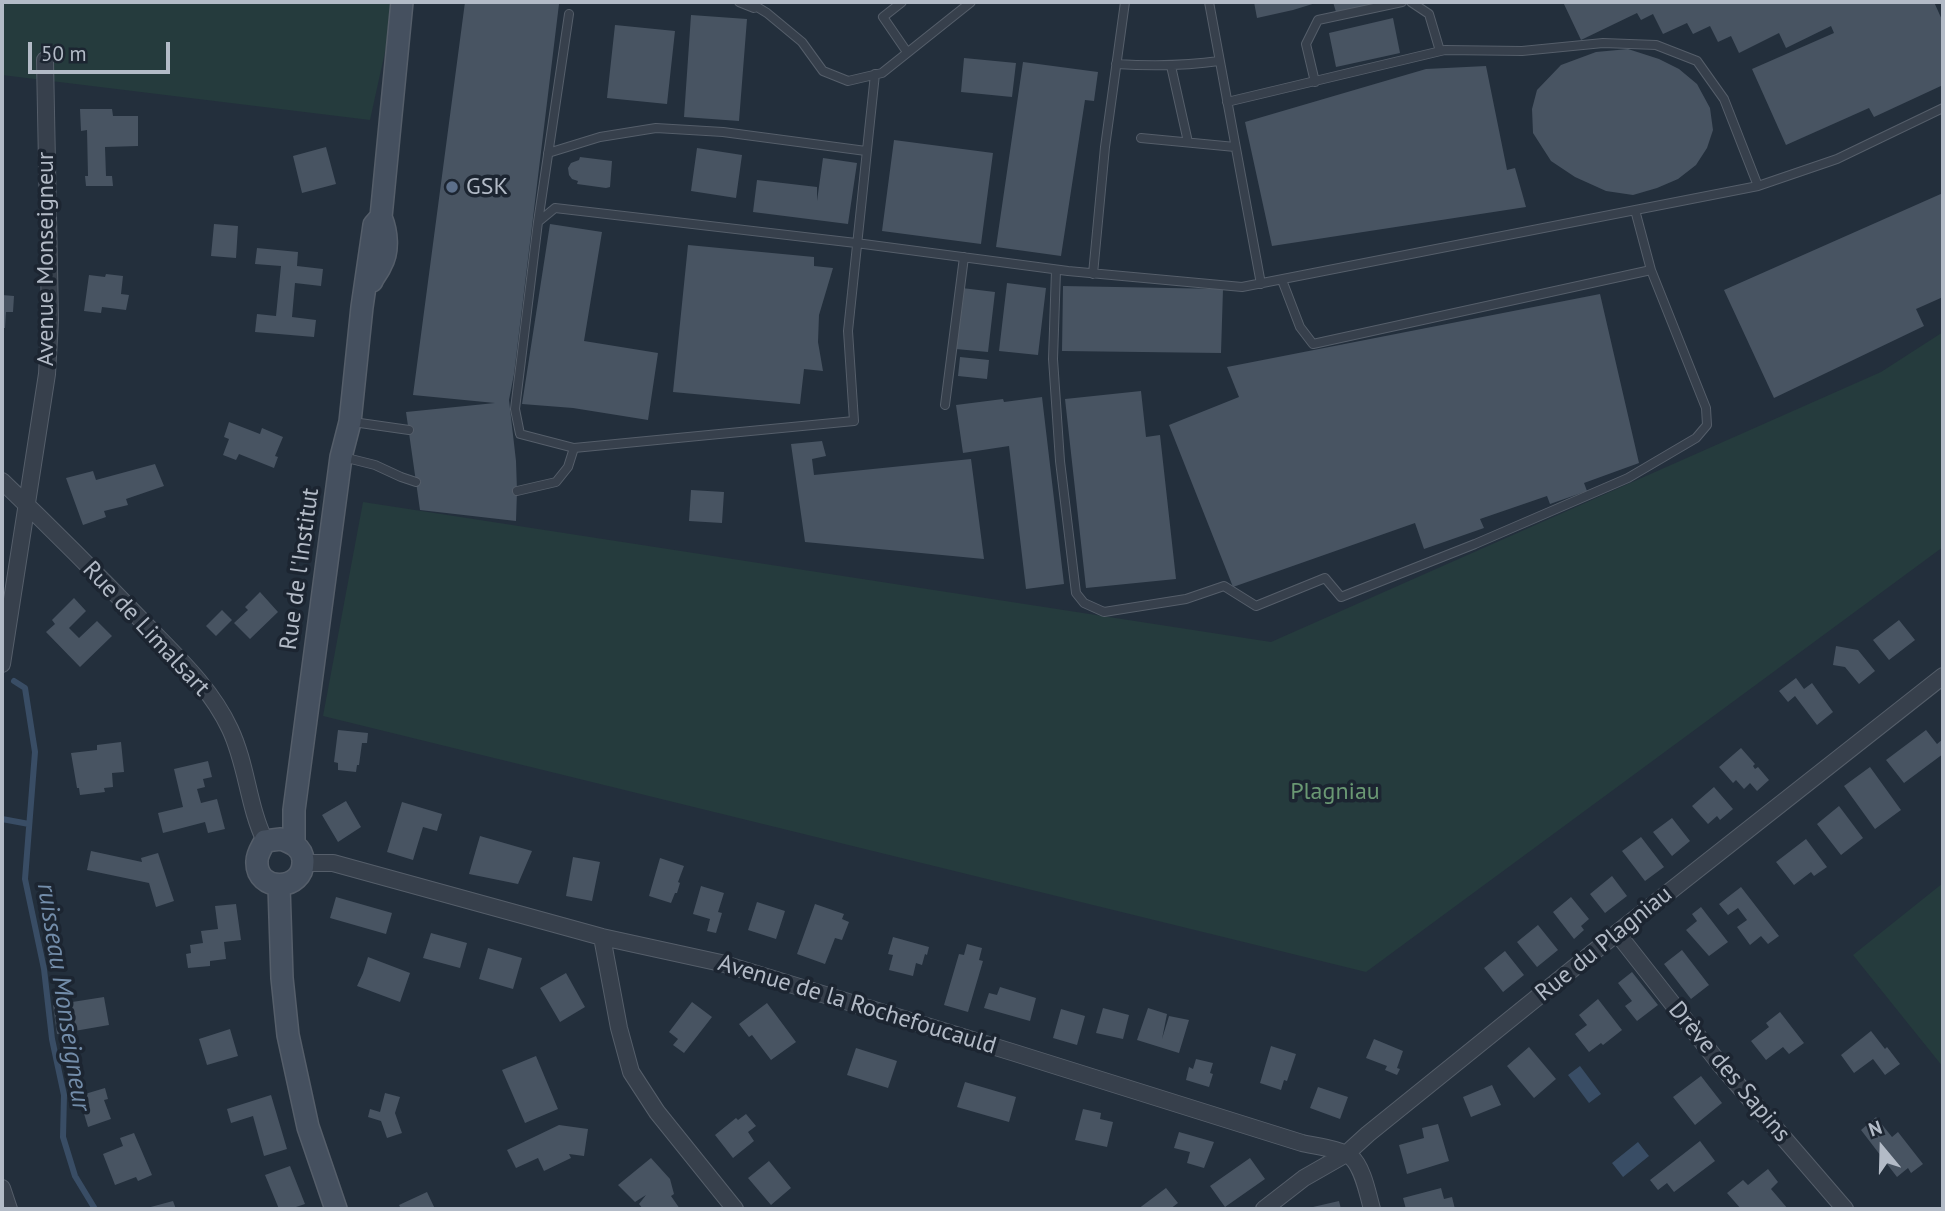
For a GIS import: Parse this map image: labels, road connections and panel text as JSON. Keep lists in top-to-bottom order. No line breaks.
{"streets":{"street":["Avenue Monseigneur","Rue de l'Institut","Rue de Limalsart","Rue du Plagniau","Avenue de la Rochefoucauld","Drève des Sapins"]},"crossings":[["Avenue Monseigneur","Rue de Limalsart"],["Rue de l'Institut","Rue de Limalsart"],["Rue de l'Institut","Avenue de la Rochefoucauld"],["Rue de Limalsart","Avenue de la Rochefoucauld"],["Rue du Plagniau","Avenue de la Rochefoucauld"],["Rue du Plagniau","Drève des Sapins"]],"water":["ruisseau Monseigneur"],"parks":["Plagniau"],"places":["GSK"],"scale_bar":"50 m","north":"top"}
